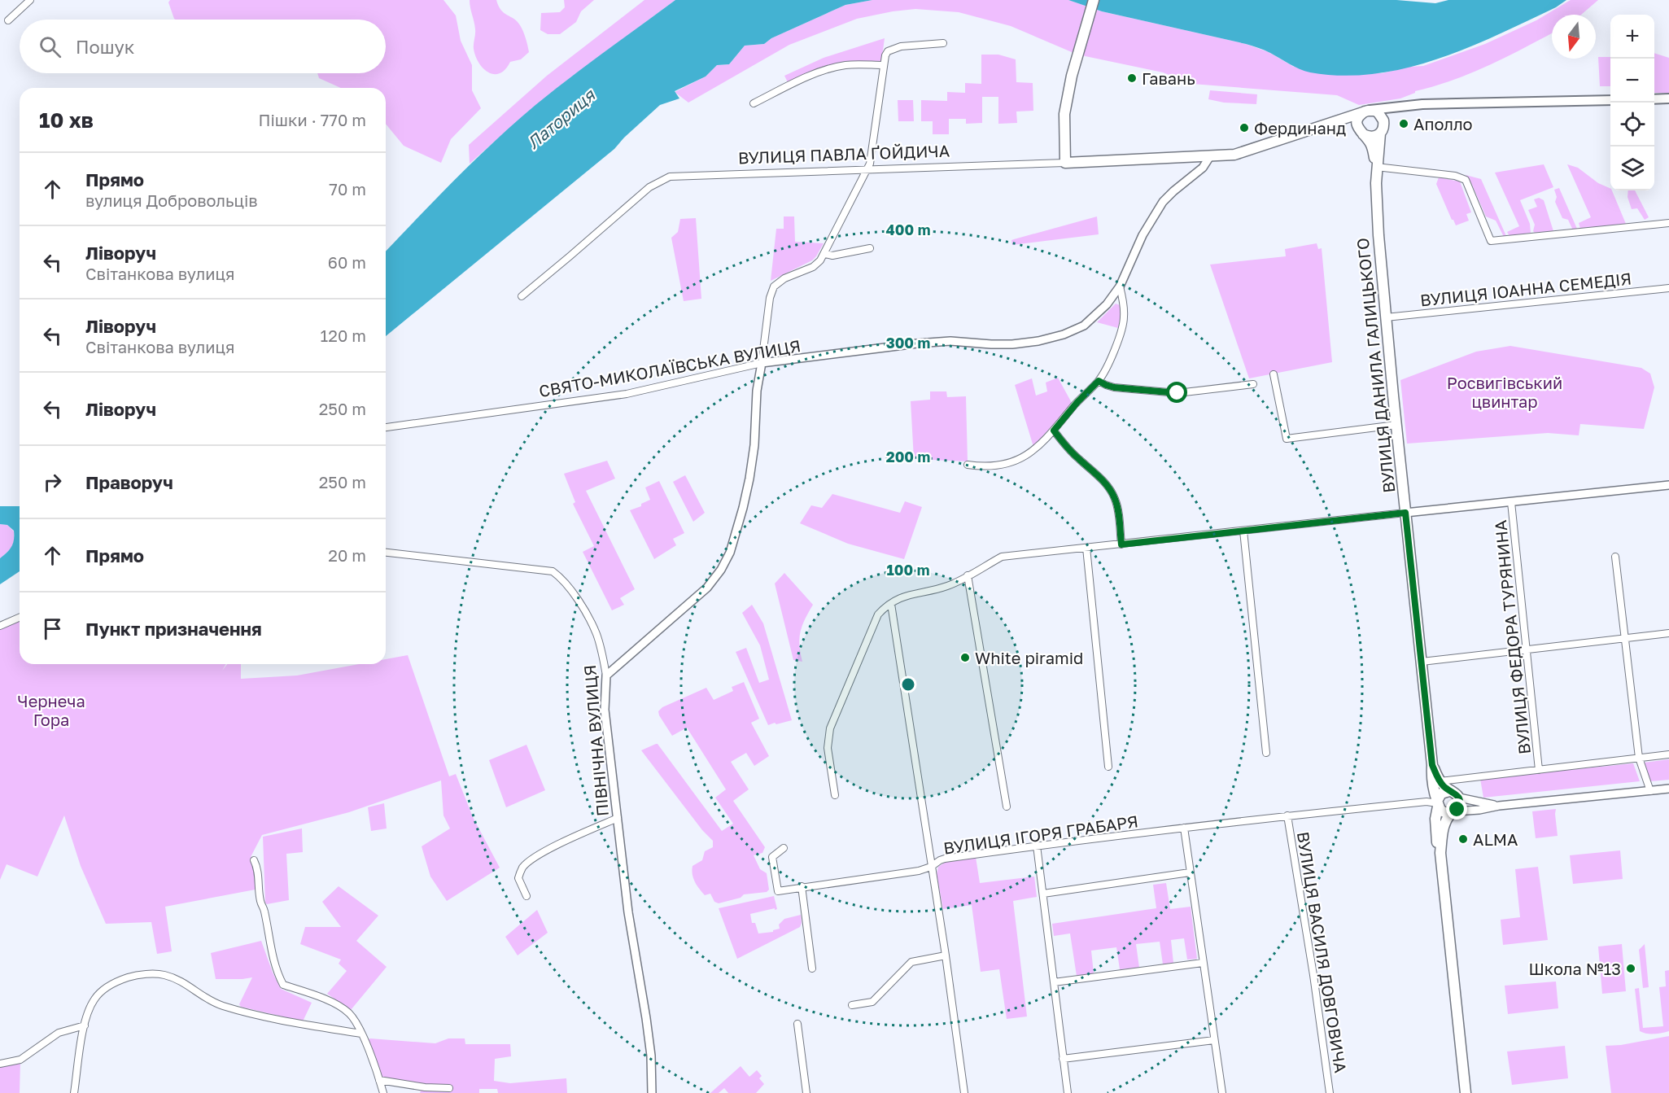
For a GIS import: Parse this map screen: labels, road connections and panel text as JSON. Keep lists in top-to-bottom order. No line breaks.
{"streets":{"main road":["ВУЛИЦЯ ПАВЛА ҐОЙДИЧА","ВУЛИЦЯ ДАНИЛА ГАЛИЦЬКОГО"],"street":["ВУЛИЦЯ ІОАННА СЕМЕДІЯ","СВЯТО-МИКОЛАЇВСЬКА ВУЛИЦЯ","ВУЛИЦЯ ФЕДОРА ТУРЯНИНА","ПІВНІЧНА ВУЛИЦЯ","ВУЛИЦЯ ІГОРЯ ГРАБАРЯ","ВУЛИЦЯ ВАСИЛЯ ДОВГОВИЧА"]},"crossings":[["ВУЛИЦЯ ПАВЛА ҐОЙДИЧА","ВУЛИЦЯ ДАНИЛА ГАЛИЦЬКОГО"],["ВУЛИЦЯ ПАВЛА ҐОЙДИЧА","СВЯТО-МИКОЛАЇВСЬКА ВУЛИЦЯ"],["ВУЛИЦЯ ІОАННА СЕМЕДІЯ","ВУЛИЦЯ ДАНИЛА ГАЛИЦЬКОГО"],["ВУЛИЦЯ ДАНИЛА ГАЛИЦЬКОГО","ВУЛИЦЯ ІГОРЯ ГРАБАРЯ"],["ВУЛИЦЯ ІГОРЯ ГРАБАРЯ","ВУЛИЦЯ ВАСИЛЯ ДОВГОВИЧА"]],"water":["Латориця"],"parks":["Росвигівський цвинтар","Чернеча Гора"],"places":["Гавань","Аполло","Фердинанд","White piramid","ALMA","Школа №13"],"north":"bottom","page":{"map_buttons":["+","−"],"search":"Пошук","heading":["10 хв","Пішки · 770 m"],"list":[["Прямо","вулиця Добровольців","70 m"],["Ліворуч","Світанкова вулиця","60 m"],["Ліворуч","Світанкова вулиця","120 m"],["Ліворуч","250 m"],["Праворуч","250 m"],["Прямо","20 m"],"Пункт призначення"]},"rings":["400 m","300 m","200 m","100 m"]}
